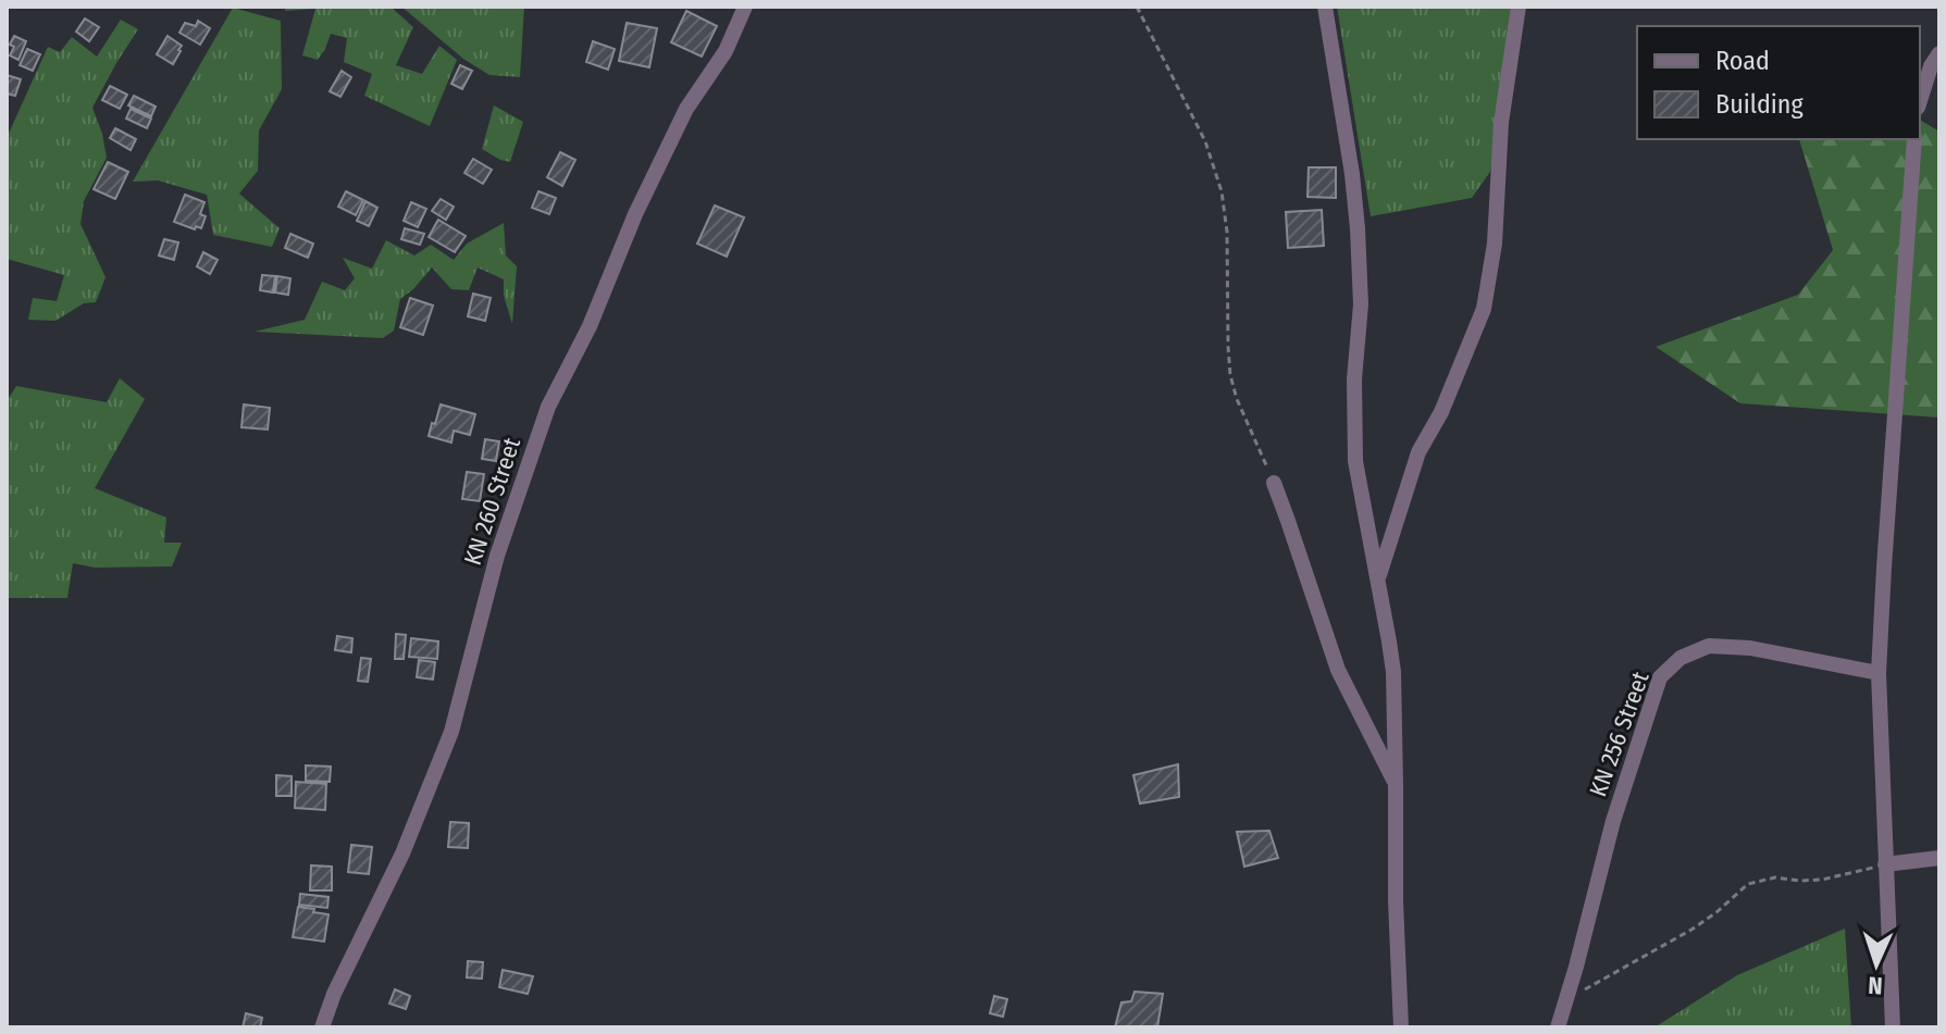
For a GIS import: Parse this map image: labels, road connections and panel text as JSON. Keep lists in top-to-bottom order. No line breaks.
{"streets":{"street":["KN 260 Street","KN 256 Street"]},"legend":["Road","Building"],"north":"bottom"}
